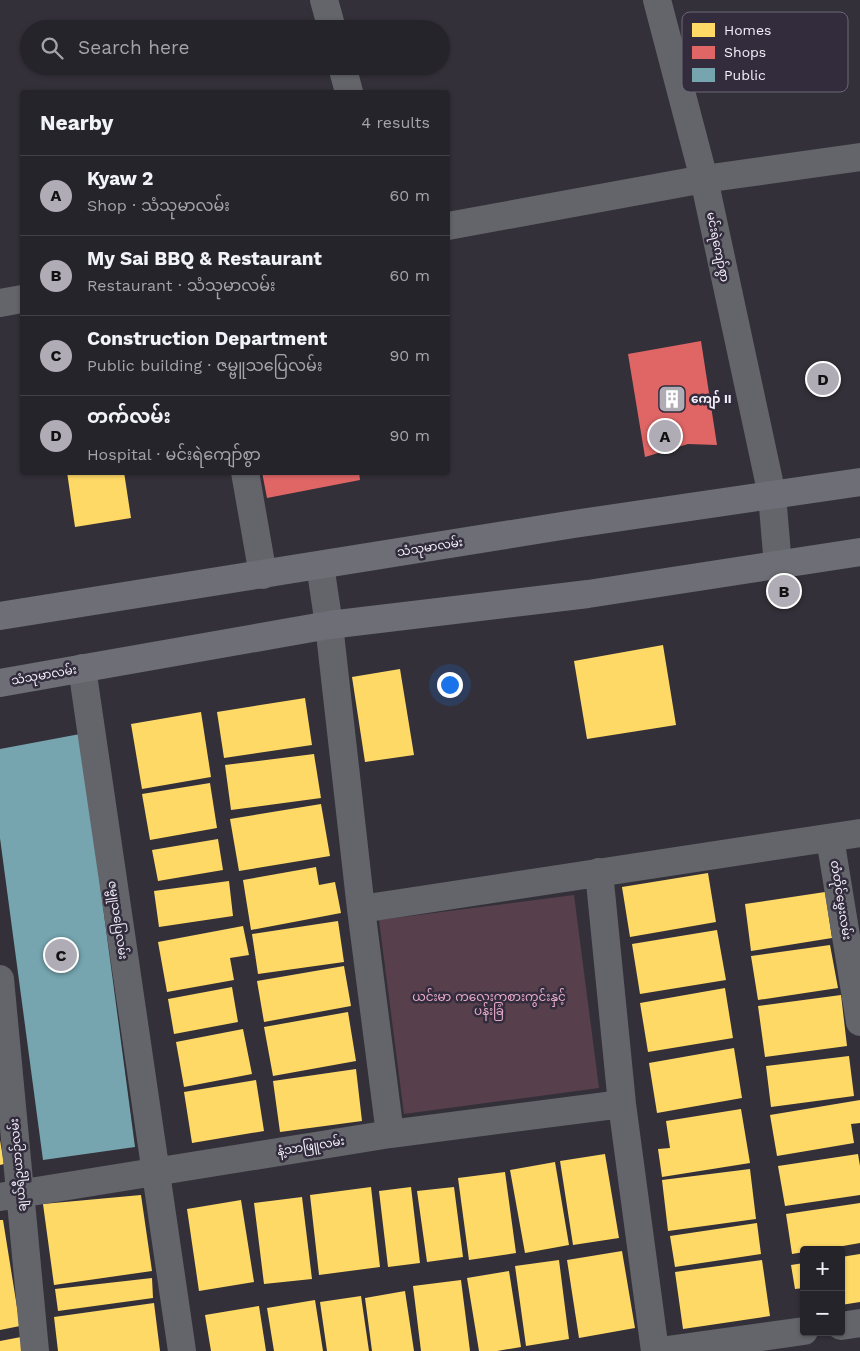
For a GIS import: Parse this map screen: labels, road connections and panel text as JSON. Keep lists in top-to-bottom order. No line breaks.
{"streets":{"main road":["သံသုမာလမ်း"],"street":["မင်းရဲကျော်စွာ","တံတိုင်မွှေးလမ်း","ဇမ္ဗူသပြေလမ်း","နံ့သာဖြူလမ်း","ချယ်ရီဥယာဉ်လမ်း"]},"crossings":[["မင်းရဲကျော်စွာ","သံသုမာလမ်း"],["သံသုမာလမ်း","ဇမ္ဗူသပြေလမ်း"],["ဇမ္ဗူသပြေလမ်း","နံ့သာဖြူလမ်း"],["နံ့သာဖြူလမ်း","ချယ်ရီဥယာဉ်လမ်း"]],"parks":["ယင်းမာ ကလေးကစားကွင်းနှင့် ပန်းခြံ"],"places":{"building":["ကျော် II"]},"legend":["Homes","Shops","Public"],"page":{"search":"Search here","heading":["Nearby","4 results"],"list":[{"mark":"A","name":"Kyaw 2","note":"Shop · သံသုမာလမ်း","value":"60 m"},{"mark":"B","name":"My Sai BBQ & Restaurant","note":"Restaurant · သံသုမာလမ်း","value":"60 m"},{"mark":"C","name":"Construction Department","note":"Public building · ဇမ္ဗူသပြေလမ်း","value":"90 m"},{"mark":"D","name":"တက်လမ်း","note":"Hospital · မင်းရဲကျော်စွာ","value":"90 m"}],"pins":["D","A","B","C"],"map_buttons":["+","−"]}}
